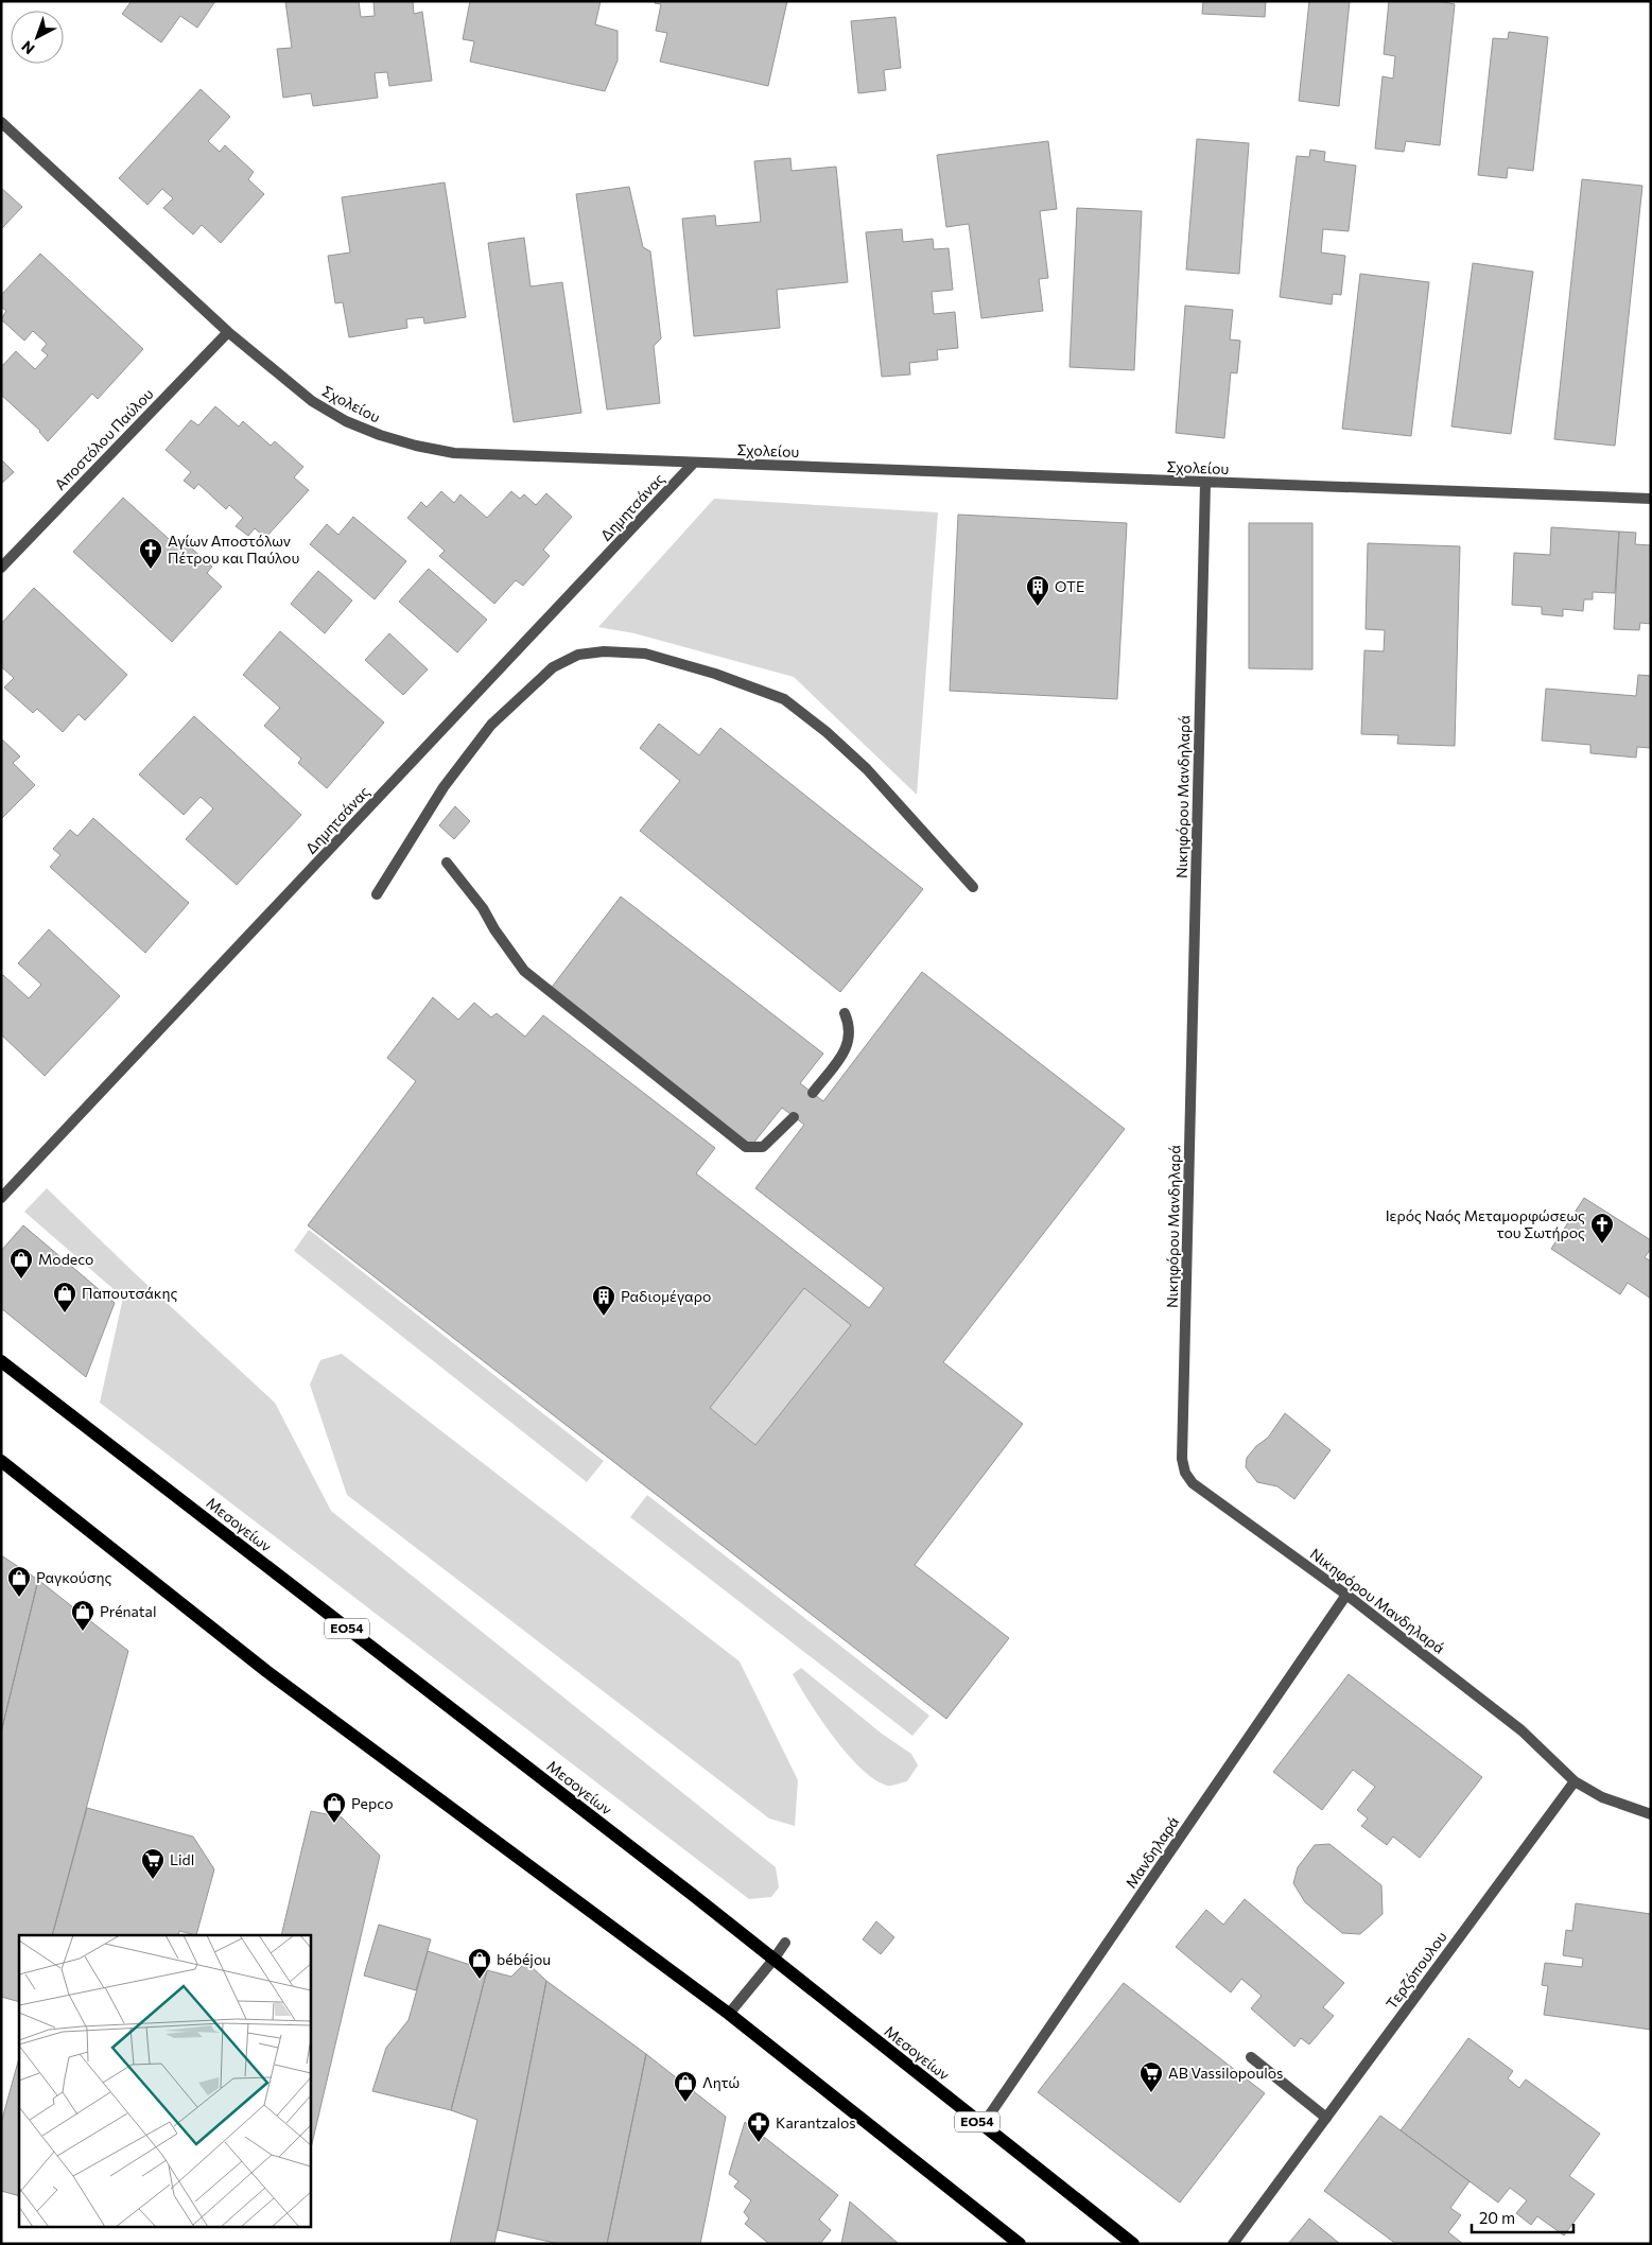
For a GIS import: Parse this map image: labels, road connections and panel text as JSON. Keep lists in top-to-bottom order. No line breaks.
{"streets":{"main road":["Μεσογείων","ΕΟ54"],"street":["Σχολείου","Αποστόλου Παύλου","Δημητσάνας","Νικηφόρου Μανδηλαρά","Μανδηλαρά","Τερζόπουλου"]},"crossings":[["Σχολείου","Αποστόλου Παύλου"],["Σχολείου","Δημητσάνας"],["Σχολείου","Νικηφόρου Μανδηλαρά"],["Νικηφόρου Μανδηλαρά","Μανδηλαρά"],["Νικηφόρου Μανδηλαρά","Τερζόπουλου"],["Μεσογείων","Μανδηλαρά"]],"places":{"church":["Αγίων Αποστόλων Πέτρου και Παύλου","Ιερός Ναός Μεταμορφώσεως του Σωτήρος"],"building":["ΟΤΕ","Ραδιομέγαρο"],"shop":["Modeco","Παπουτσάκης","Ραγκούσης","Prénatal","Pepco","bébéjou","Λητώ"],"supermarket":["Lidl","AB Vassilopoulos"],"pharmacy":["Karantzalos"]},"scale_bar":"20 m","north":"bottom left"}
